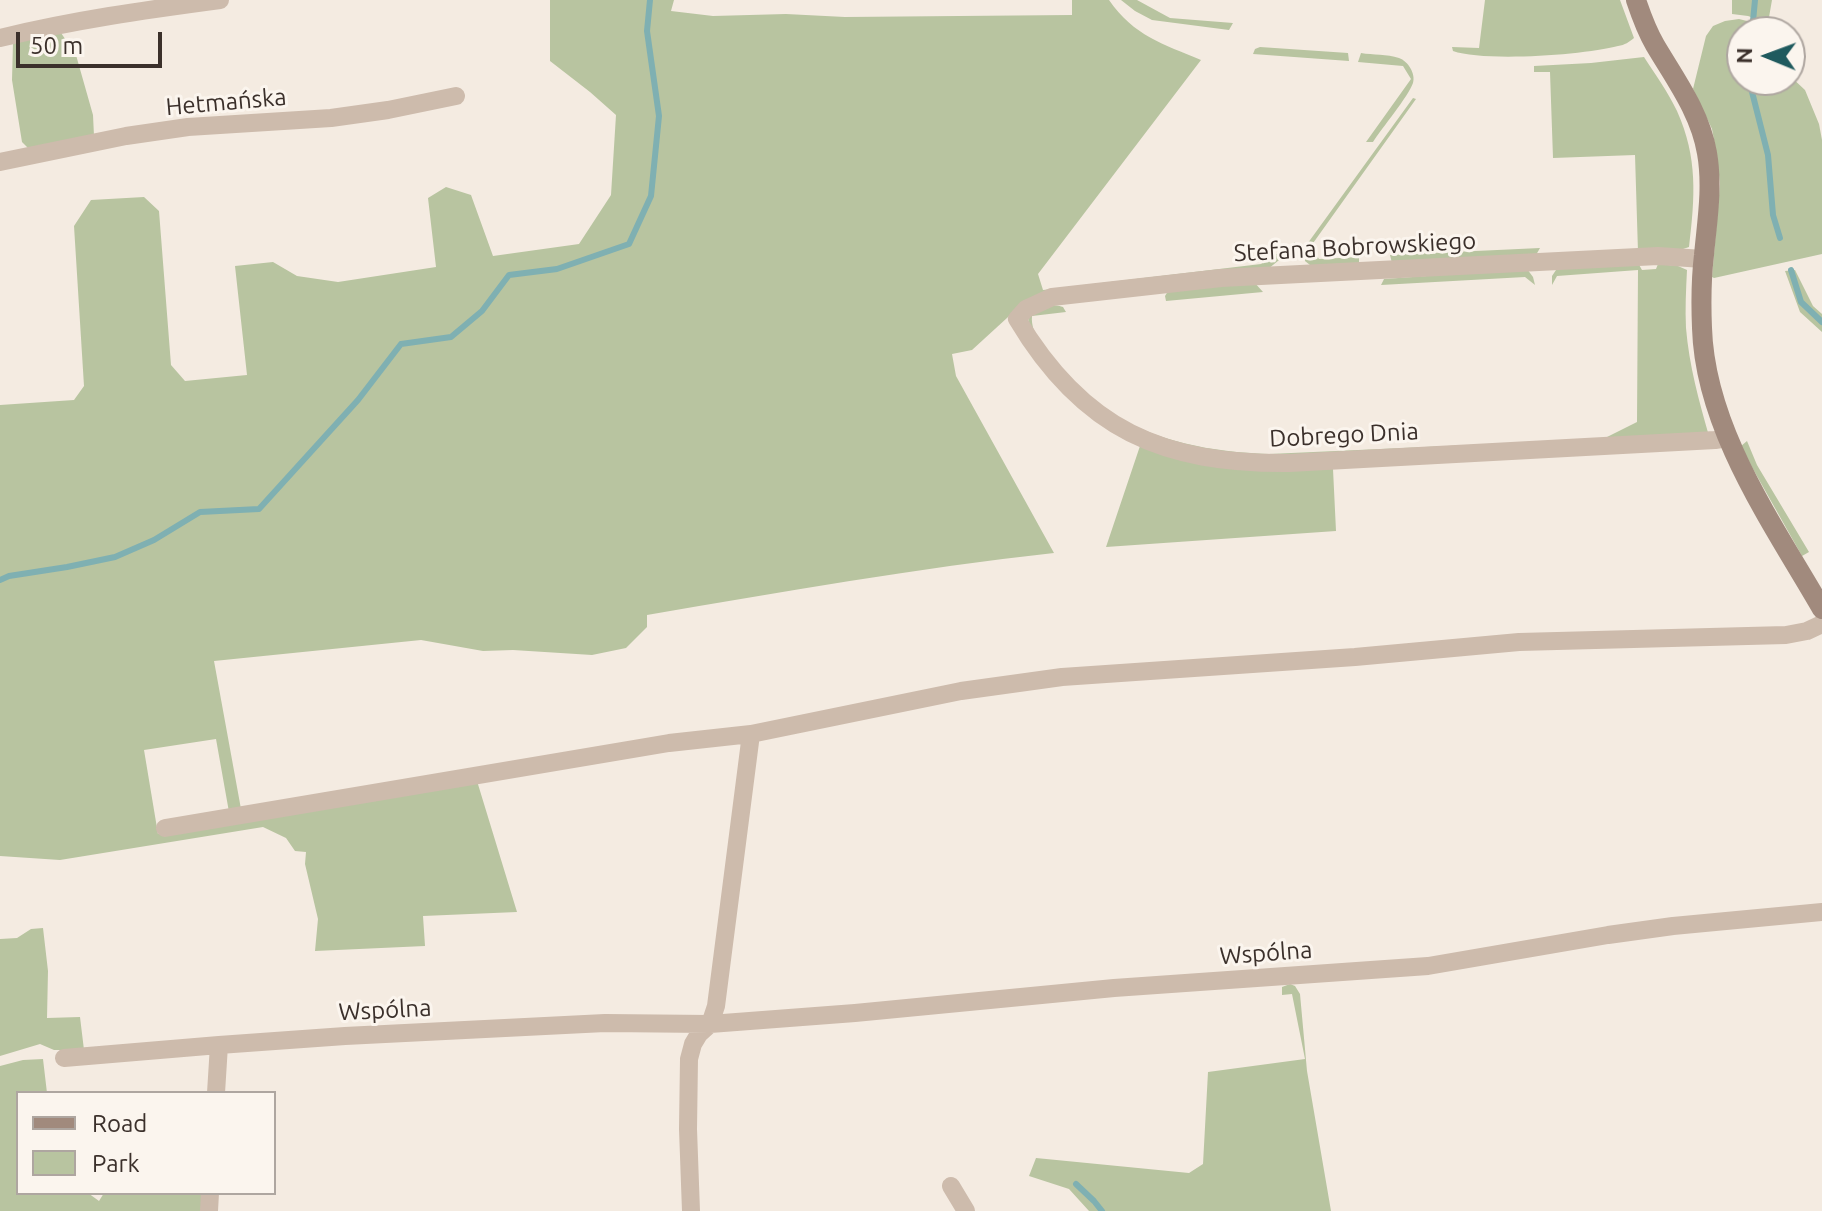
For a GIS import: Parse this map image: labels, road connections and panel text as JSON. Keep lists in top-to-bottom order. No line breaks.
{"streets":{"street":["Hetmańska","Stefana Bobrowskiego","Dobrego Dnia","Wspólna"]},"crossings":[["Stefana Bobrowskiego","Dobrego Dnia"]],"legend":["Road","Park"],"scale_bar":"50 m","north":"left"}
